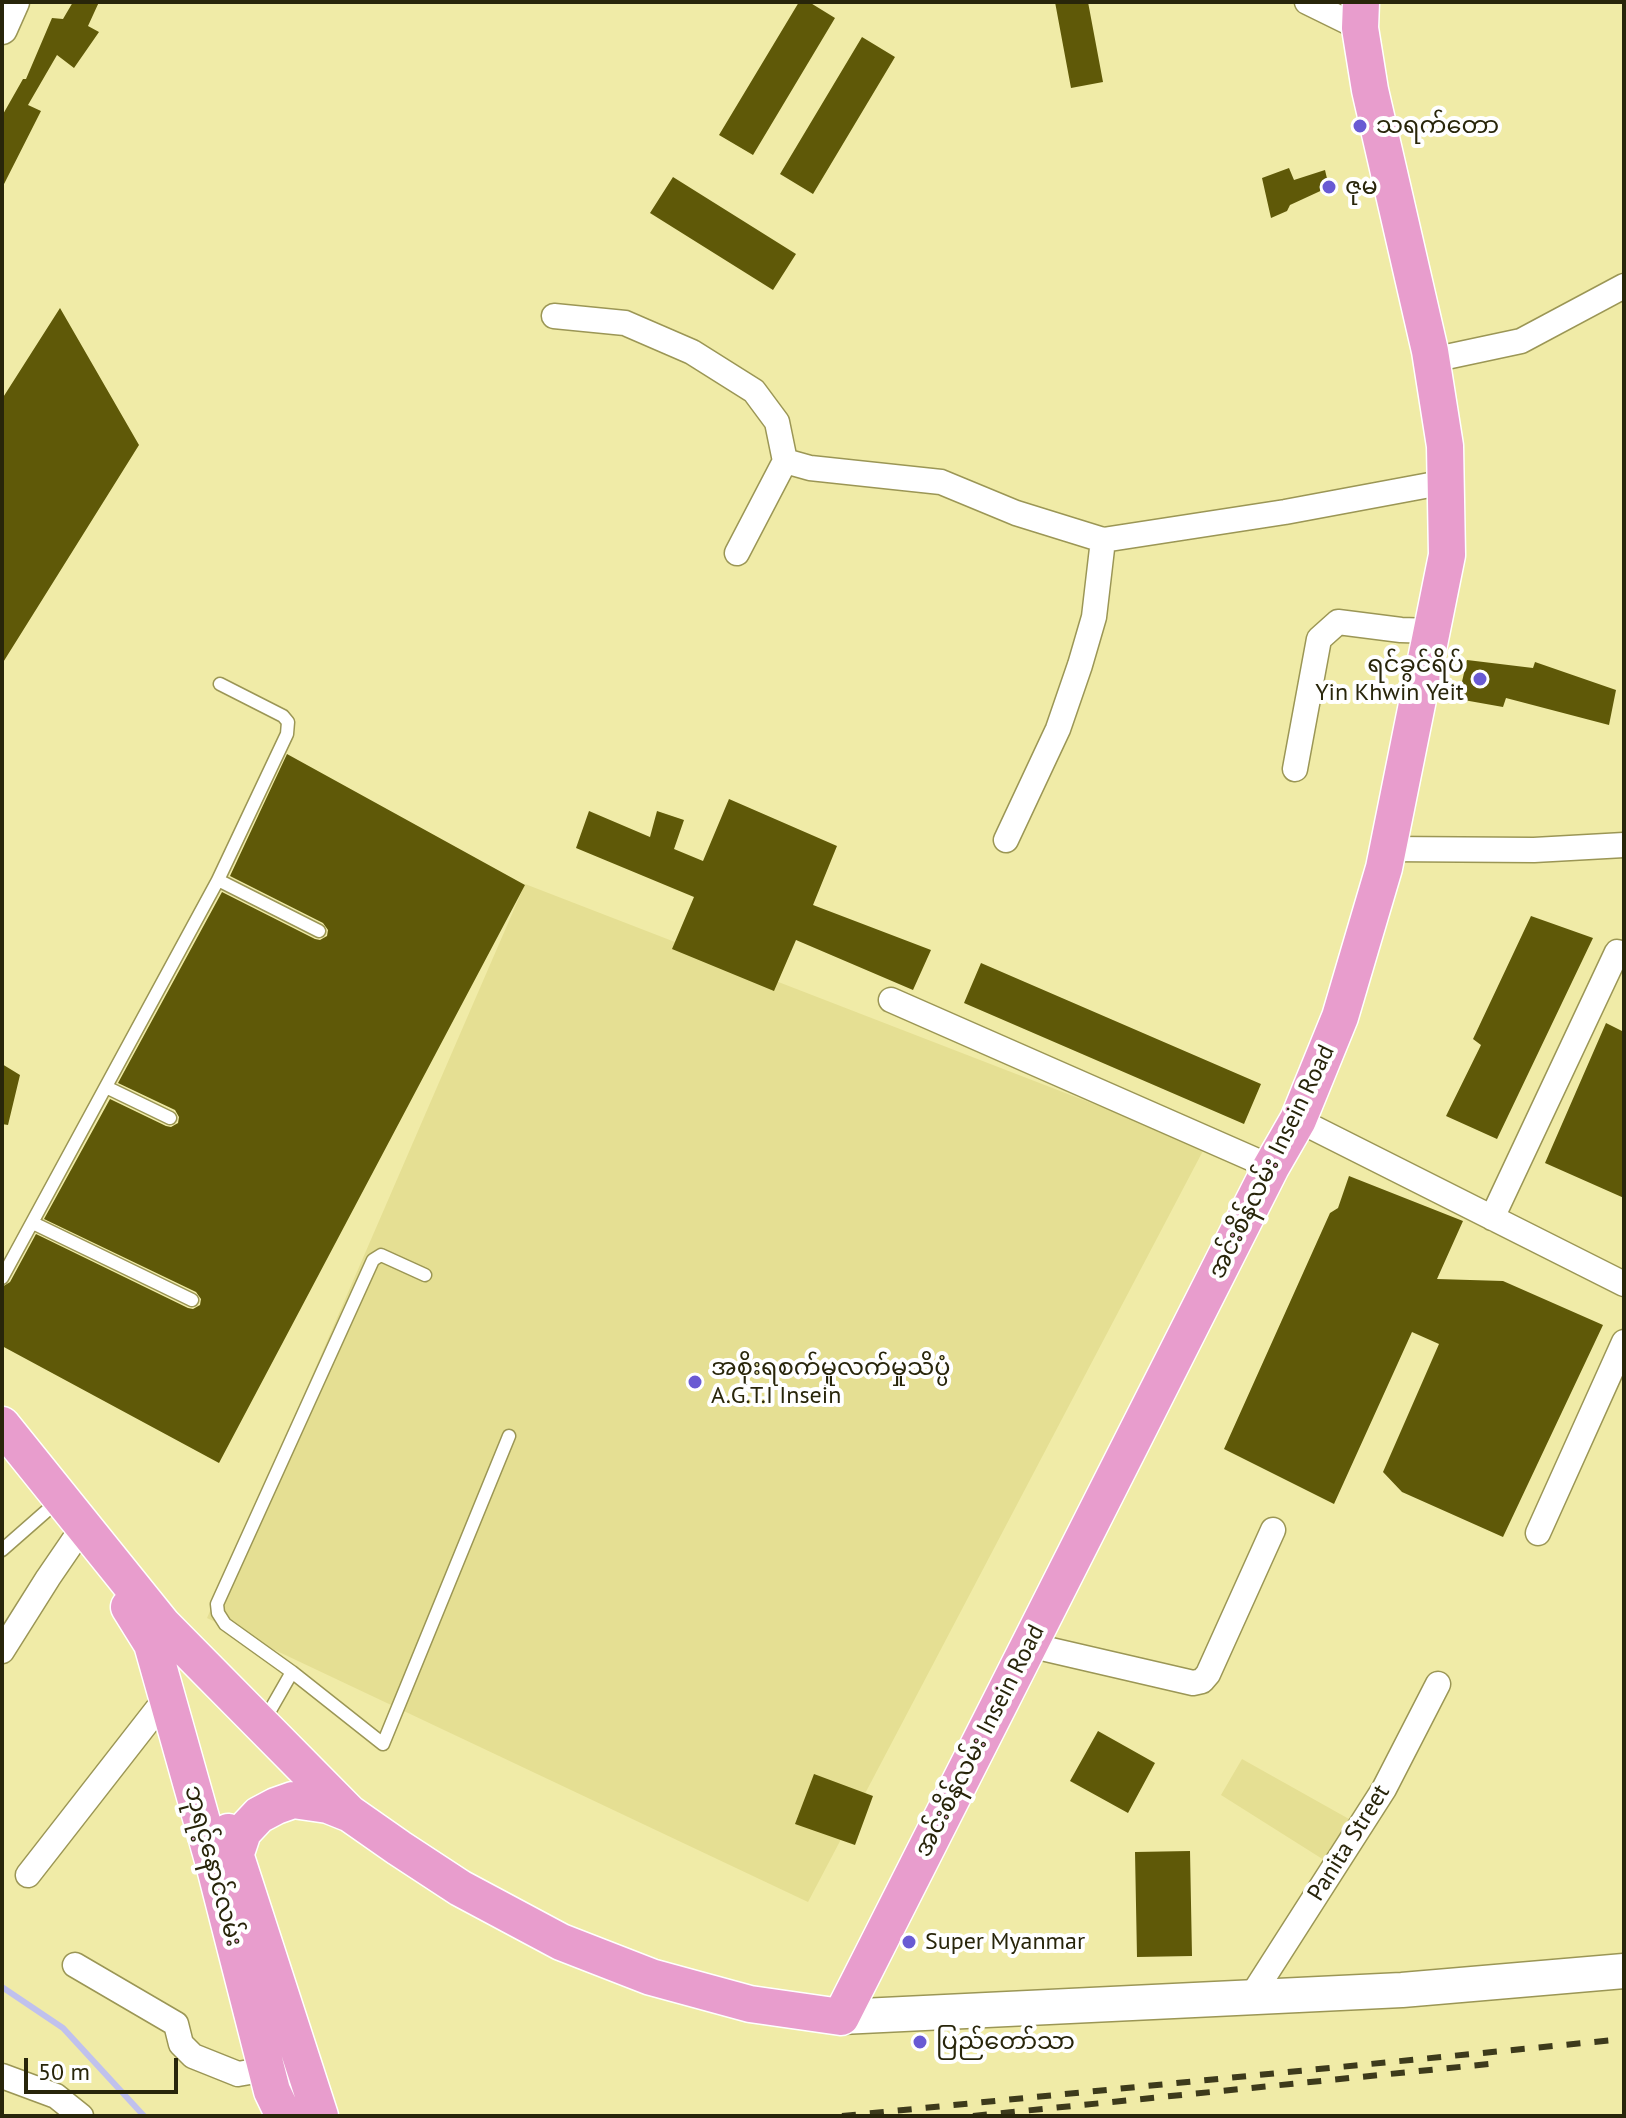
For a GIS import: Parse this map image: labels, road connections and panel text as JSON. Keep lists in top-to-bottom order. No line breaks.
{"streets":{"main road":["အင်းစိန်လမ်း Insein Road","ဘုရင့်နောင်လမ်း"],"street":["Panita Street"]},"places":["သရက်တော","ဇုမ","ရင်ခွင်ရိပ် Yin Khwin Yeit","အစိုးရစက်မှုလက်မှုသိပ္ပံ A.G.T.I Insein","Super Myanmar","ပြည်တော်သာ"],"scale_bar":"50 m"}
